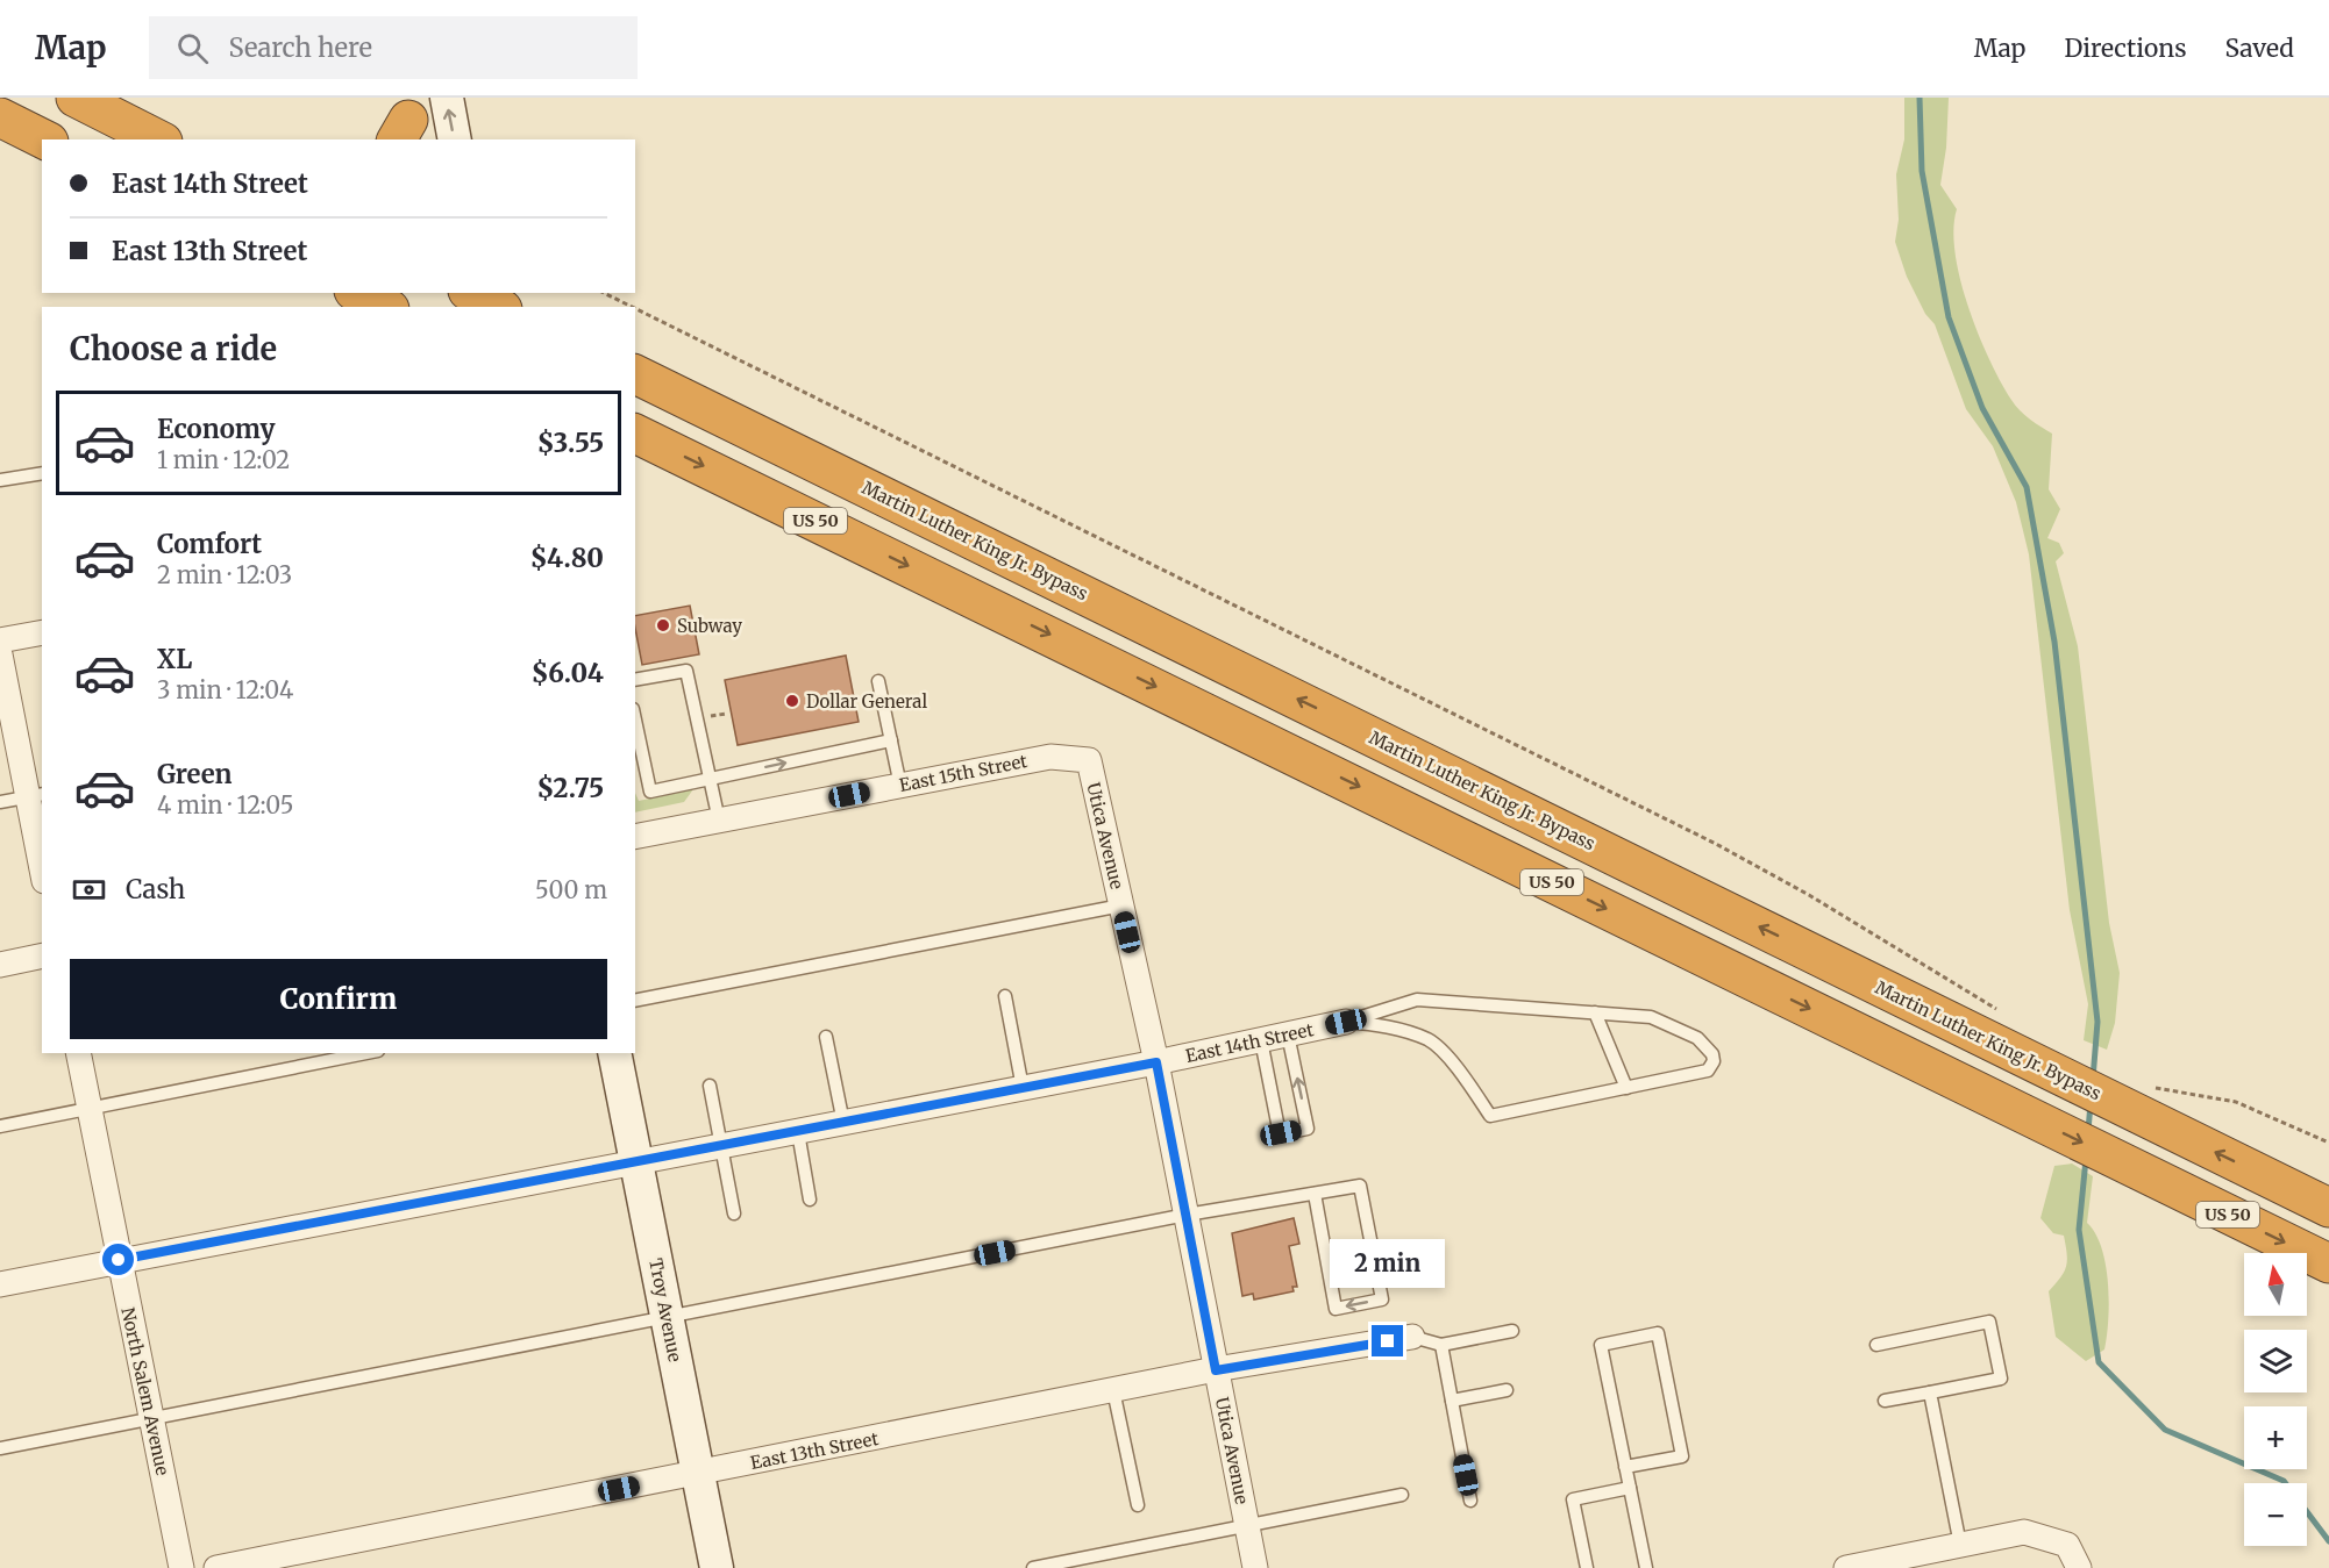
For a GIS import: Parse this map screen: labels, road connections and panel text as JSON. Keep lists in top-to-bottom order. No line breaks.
{"streets":{"highway":["US 50","Martin Luther King Jr. Bypass"],"street":["East 15th Street","Utica Avenue","East 14th Street","Troy Avenue","North Salem Avenue","East 13th Street"]},"crossings":[["East 15th Street","Utica Avenue"],["Utica Avenue","East 14th Street"],["Utica Avenue","East 13th Street"],["East 14th Street","Troy Avenue"],["East 14th Street","North Salem Avenue"],["Troy Avenue","East 13th Street"]],"places":["Subway","Dollar General"],"north":"top","page":{"header":"Map","search":"Search here","nav":["Map","Directions","Saved"],"banner":["East 14th Street","East 13th Street"],"heading":"Choose a ride","list":[{"name":"Economy","note":"1 min · 12:02","value":"$3.55"},{"name":"Comfort","note":"2 min · 12:03","value":"$4.80"},{"name":"XL","note":"3 min · 12:04","value":"$6.04"},{"name":"Green","note":"4 min · 12:05","value":"$2.75"}],"pay":["Cash","500 m"],"buttons":"Confirm","bubble":"2 min","map_buttons":["+","−"]}}
